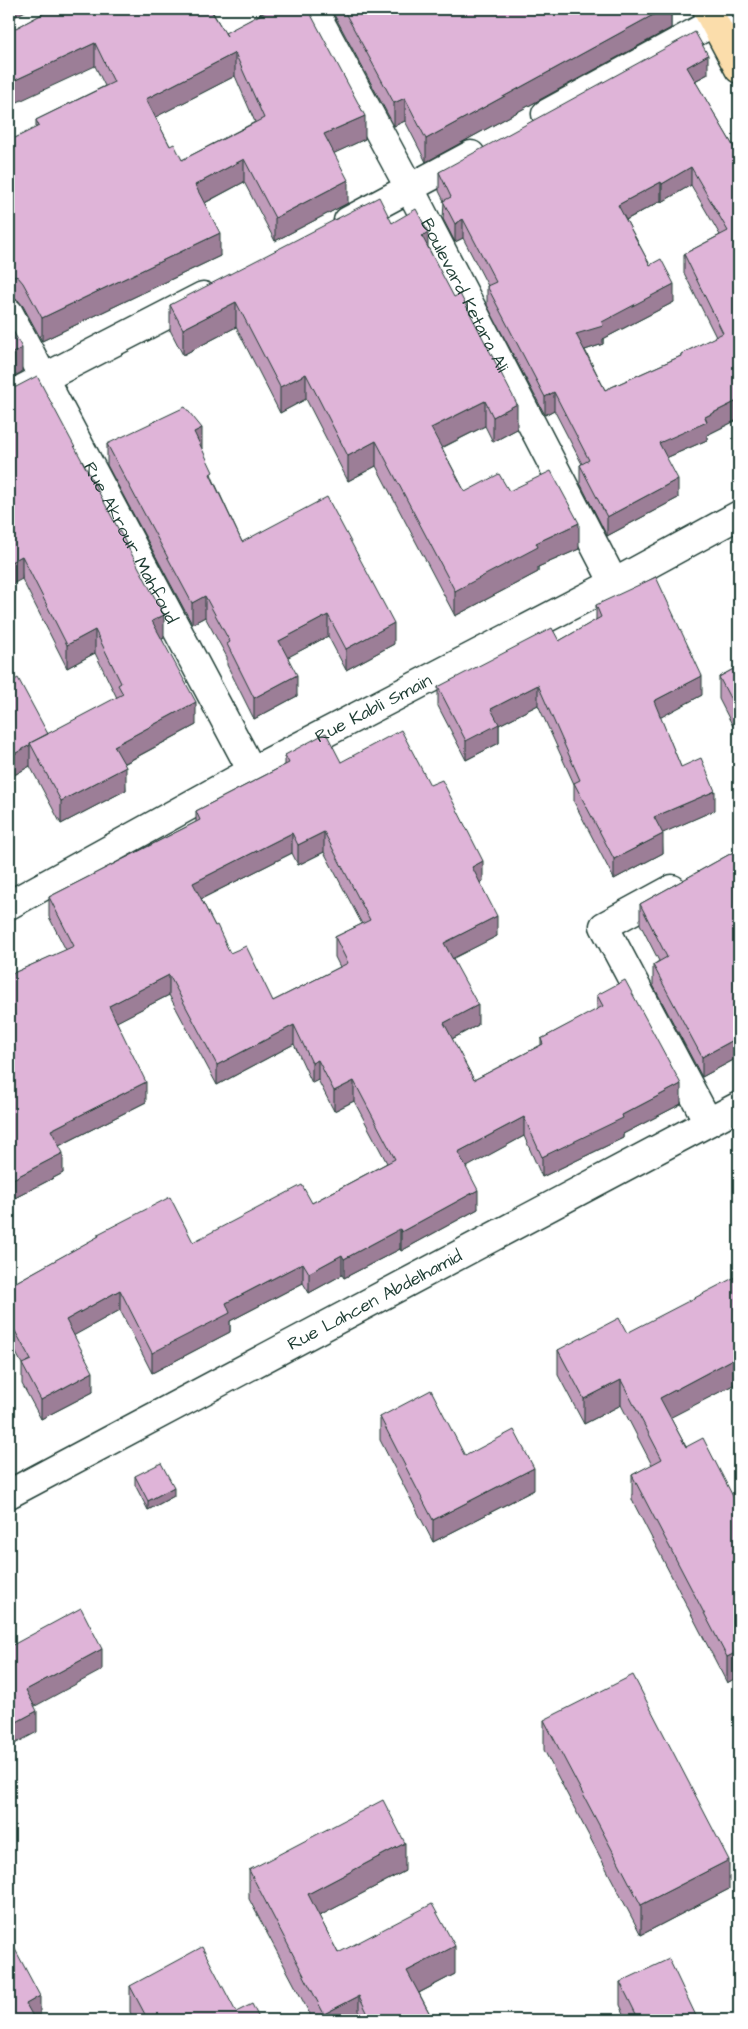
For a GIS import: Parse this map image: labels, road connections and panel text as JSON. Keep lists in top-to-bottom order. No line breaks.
{"streets":{"street":["Boulevard Ketara Ali","Rue Akrour Mahfoud","Rue Kabli Smain","Rue Lahcen Abdelhamid"]},"crossings":[["Boulevard Ketara Ali","Rue Kabli Smain"],["Rue Akrour Mahfoud","Rue Kabli Smain"]]}
